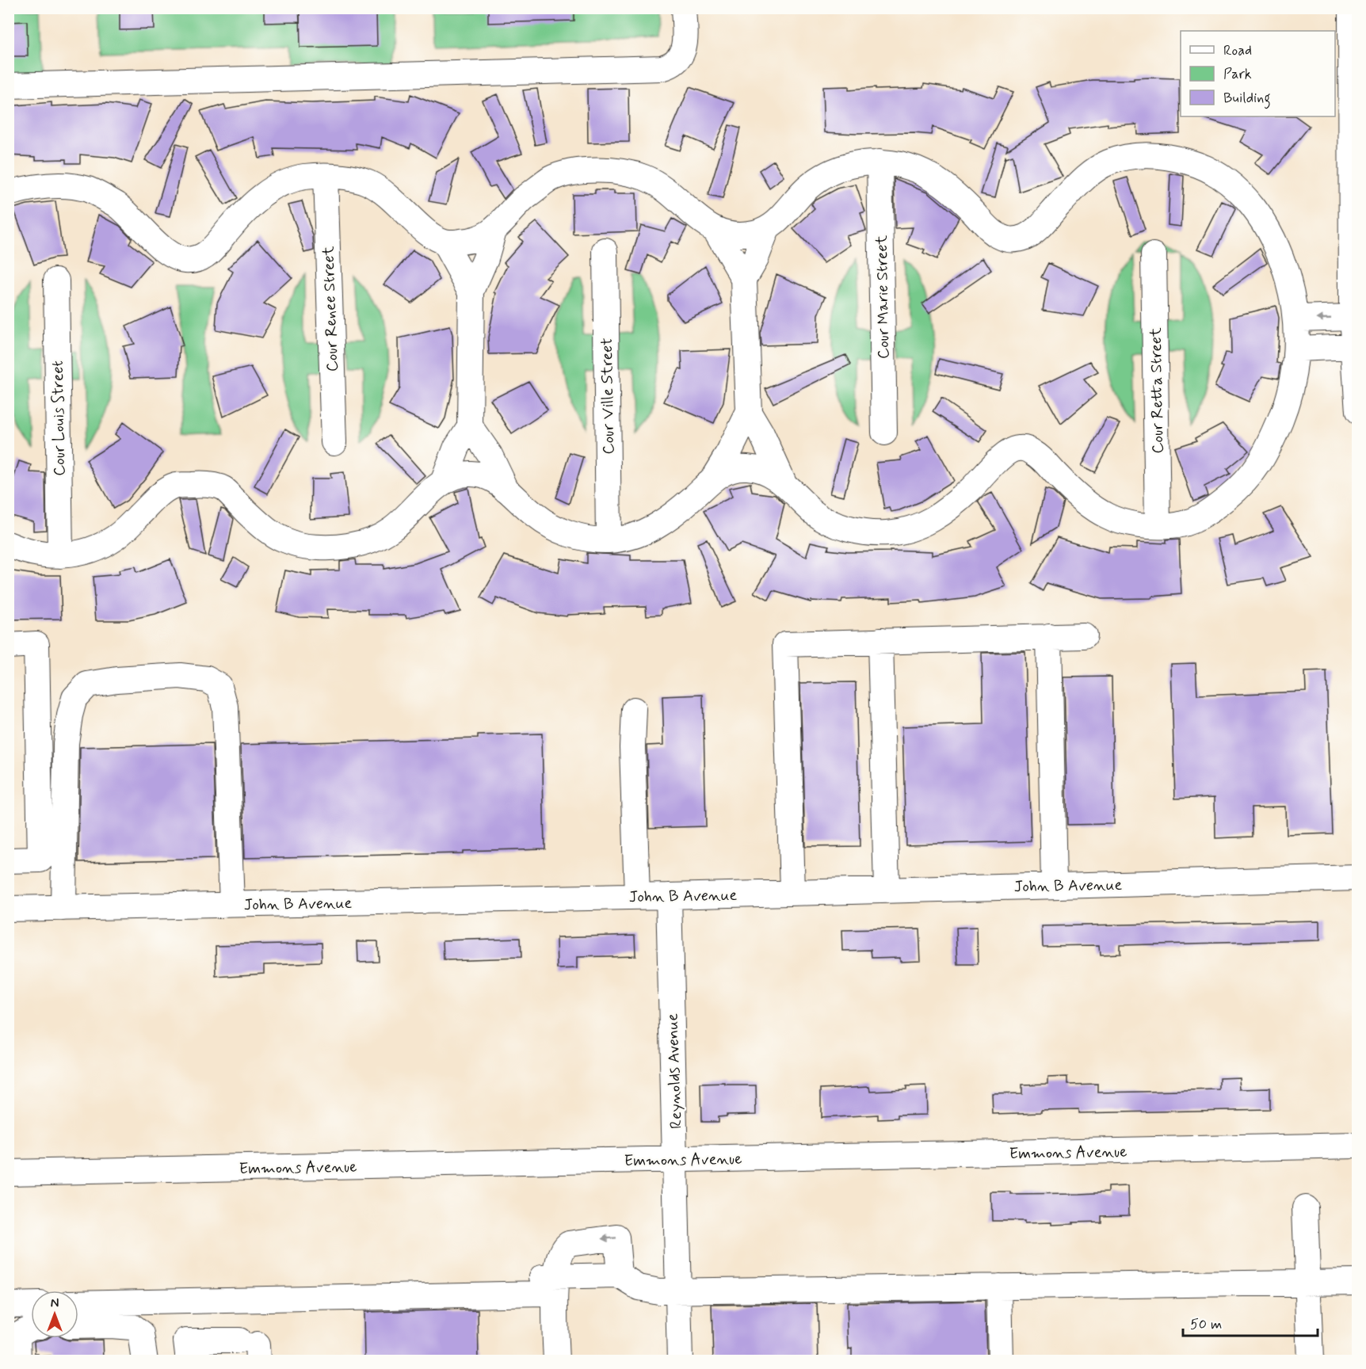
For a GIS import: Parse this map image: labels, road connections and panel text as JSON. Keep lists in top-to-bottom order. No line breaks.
{"streets":{"street":["Cour Marie Street","Cour Renee Street","Cour Retta Street","Cour Ville Street","Cour Louis Street","John B Avenue","Reynolds Avenue","Emmons Avenue"]},"crossings":[["John B Avenue","Reynolds Avenue"],["Reynolds Avenue","Emmons Avenue"]],"legend":["Road","Park","Building"],"scale_bar":"50 m","north":"top"}
